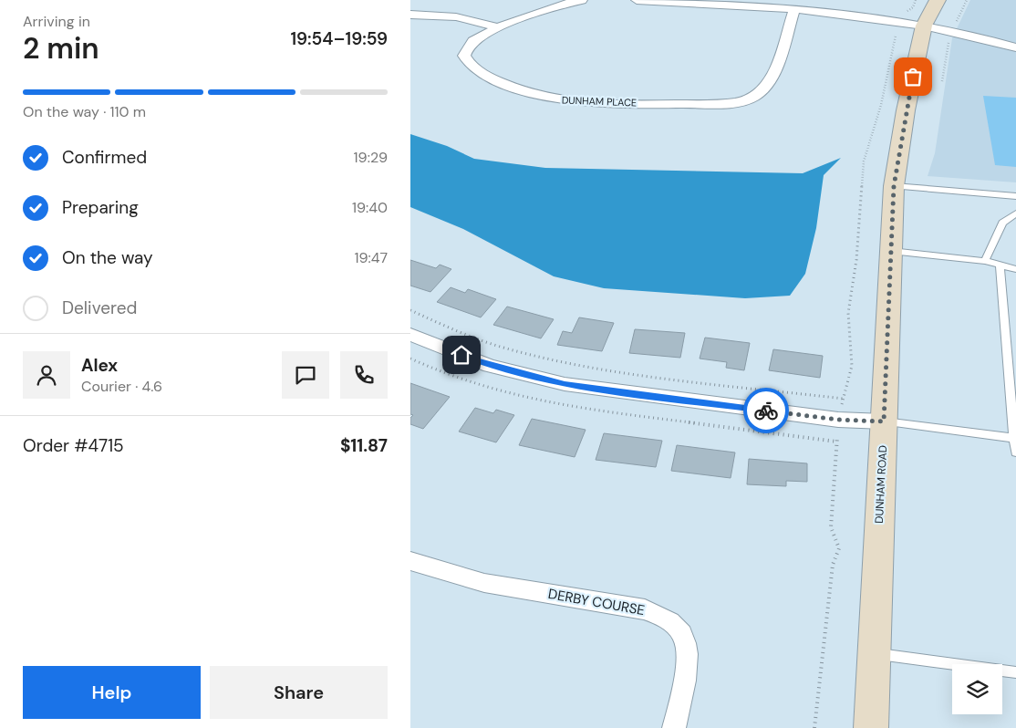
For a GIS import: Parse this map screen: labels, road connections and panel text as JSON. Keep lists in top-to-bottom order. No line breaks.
{"streets":{"street":["DUNHAM PLACE","DUNHAM ROAD","DERBY COURSE"]},"page":{"heading":["2 min","Arriving in","19:54–19:59"],"panel":["Alex","Courier · 4.6","Order #4715","$11.87"],"bar":"On the way · 110 m","list":[["Confirmed","19:29"],["Preparing","19:40"],["On the way","19:47"],"Delivered"],"buttons":["Help","Share"]}}
